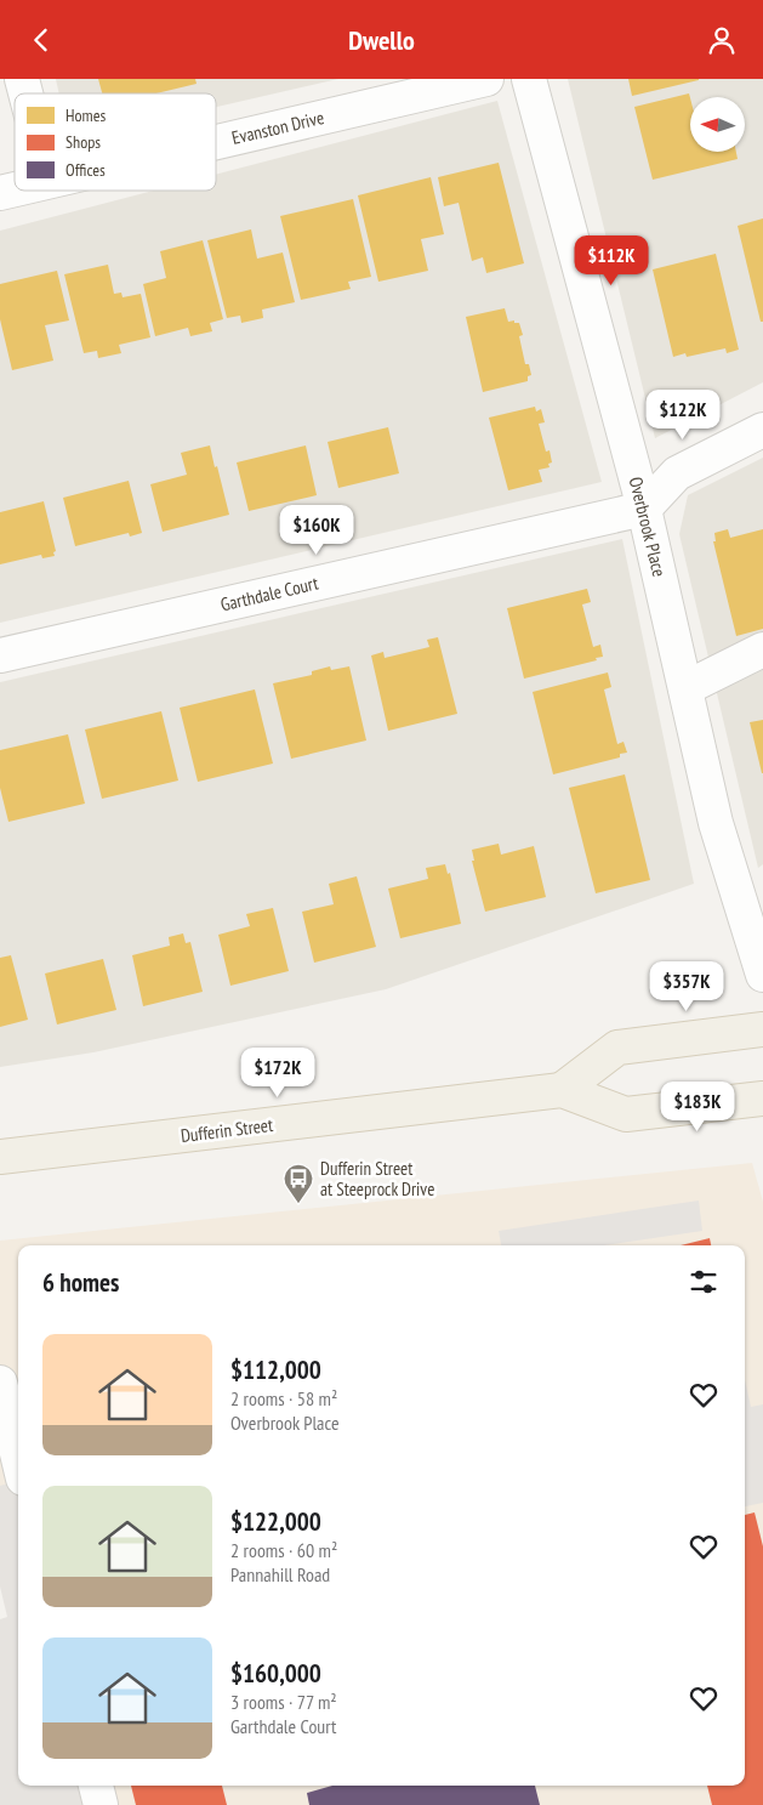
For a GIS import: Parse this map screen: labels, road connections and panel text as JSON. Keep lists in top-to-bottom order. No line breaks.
{"streets":{"main road":["Dufferin Street"],"street":["Evanston Drive","Overbrook Place","Garthdale Court"]},"crossings":[["Overbrook Place","Garthdale Court"]],"places":{"bus stop":["Dufferin Street at Steeprock Drive"]},"legend":["Homes","Shops","Offices"],"north":"left","page":{"header":"Dwello","price":["$112K","$122K","$160K","$357K","$172K","$183K"],"heading":"6 homes","list":[{"name":"$112,000","note":"2 rooms · 58 m² · Overbrook Place"},{"name":"$122,000","note":"2 rooms · 60 m² · Pannahill Road"},{"name":"$160,000","note":"3 rooms · 77 m² · Garthdale Court"}]}}
